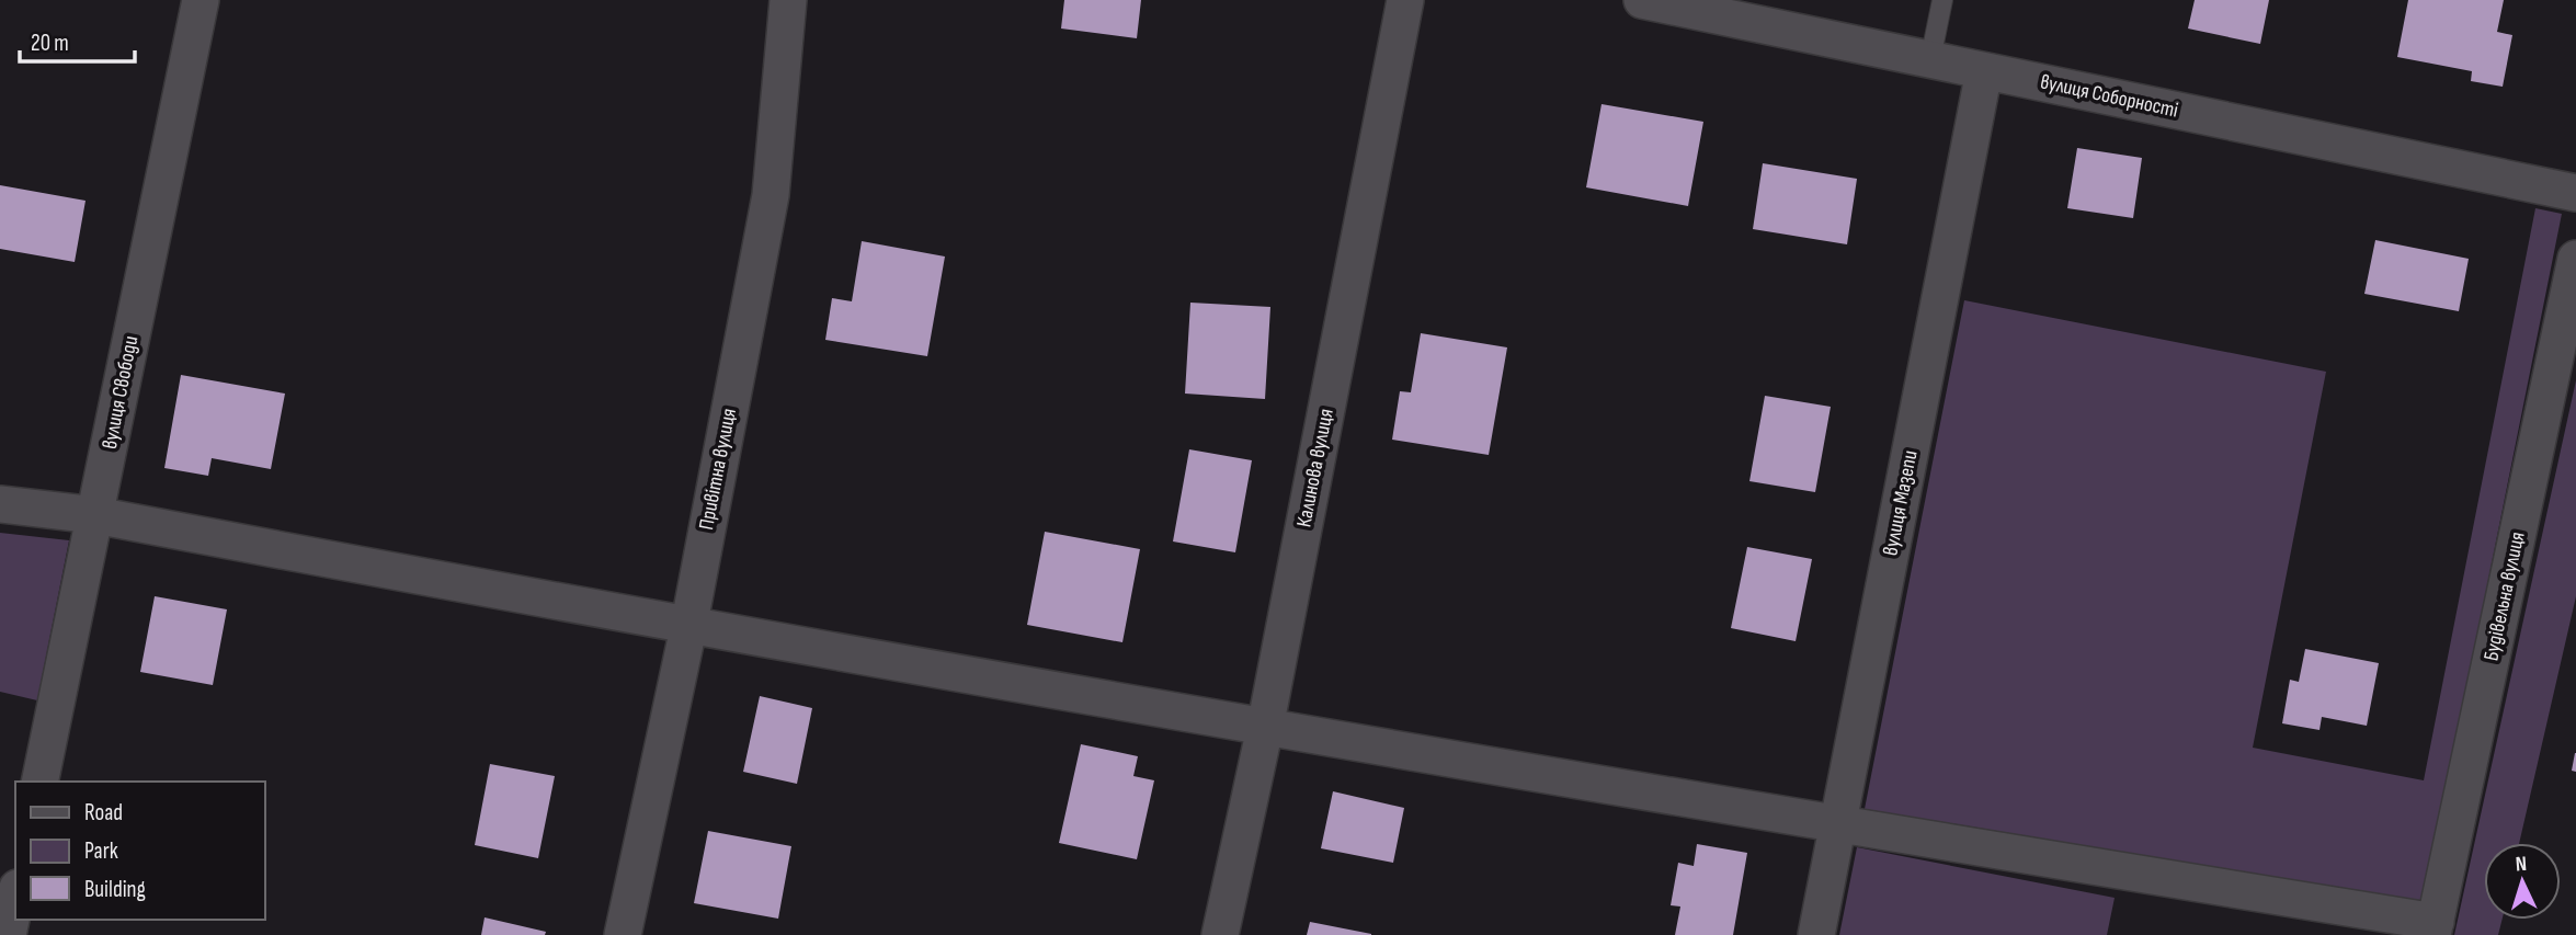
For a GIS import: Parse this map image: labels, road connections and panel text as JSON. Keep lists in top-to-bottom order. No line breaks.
{"streets":{"street":["вулиця Соборності","вулиця Свободи","Калинова вулиця","Привітна вулиця","вулиця Мазепи","Будівельна вулиця"]},"crossings":[["вулиця Соборності","вулиця Мазепи"]],"legend":["Road","Park","Building"],"scale_bar":"20 m","north":"top"}
